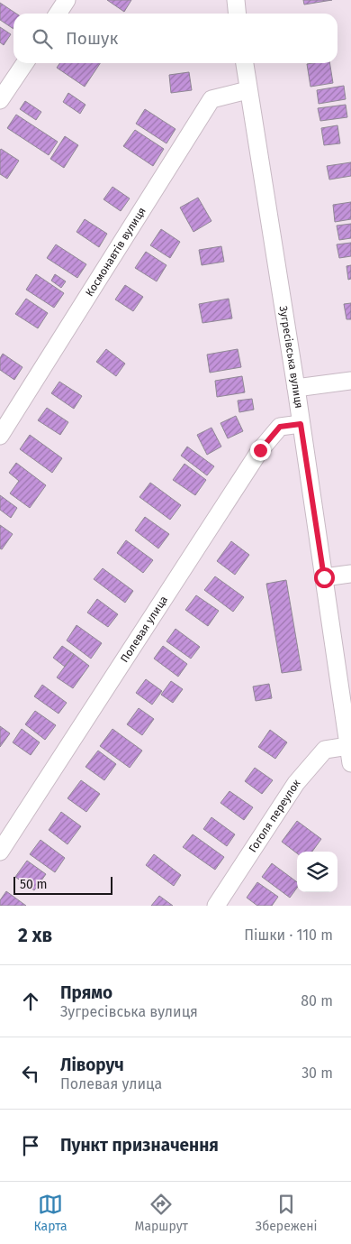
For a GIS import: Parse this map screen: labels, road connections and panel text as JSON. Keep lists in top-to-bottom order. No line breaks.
{"streets":{"street":["Космонавтів вулиця","Зугресівська вулиця","Полевая улица","Гоголя переулок"]},"crossings":[["Космонавтів вулиця","Зугресівська вулиця"],["Зугресівська вулиця","Полевая улица"],["Зугресівська вулиця","Гоголя переулок"]],"scale_bar":"50 m","page":{"search":"Пошук","scale":"50 m","heading":["2 хв","Пішки · 110 m"],"list":[["Прямо","Зугресівська вулиця","80 m"],["Ліворуч","Полевая улица","30 m"],"Пункт призначення"],"nav":["Карта","Маршрут","Збережені"]}}
